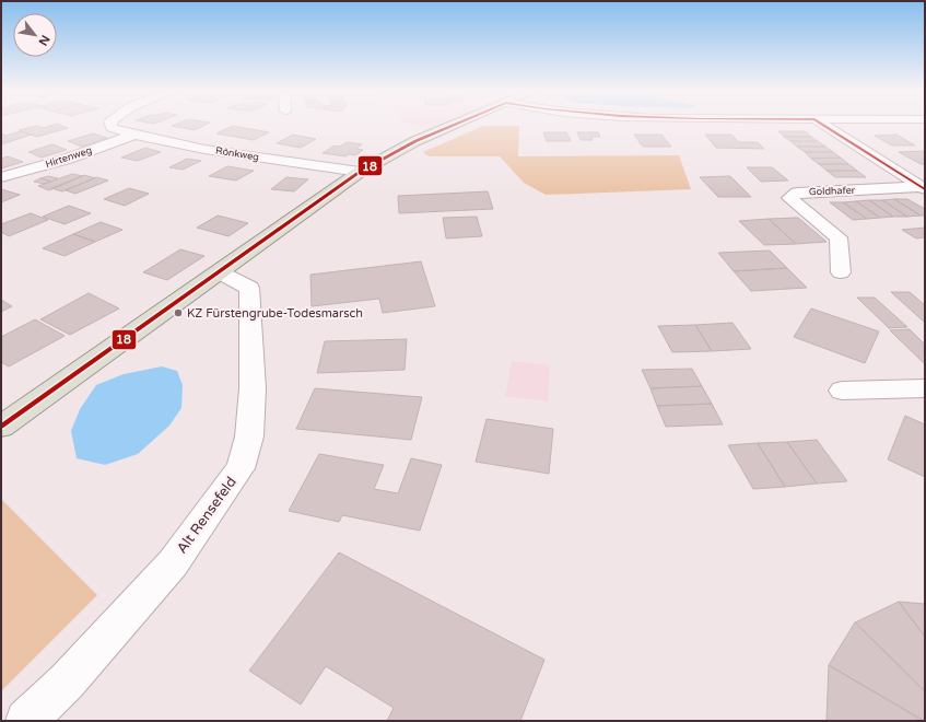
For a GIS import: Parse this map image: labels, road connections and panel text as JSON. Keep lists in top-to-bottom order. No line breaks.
{"streets":{"street":["Rönkweg","Hirtenweg","Goldhafer","Alt Rensefeld"]},"crossings":[["Rönkweg","Hirtenweg"]],"places":["KZ Fürstengrube-Todesmarsch"],"lines":["transit line 18"],"north":"bottom right"}
